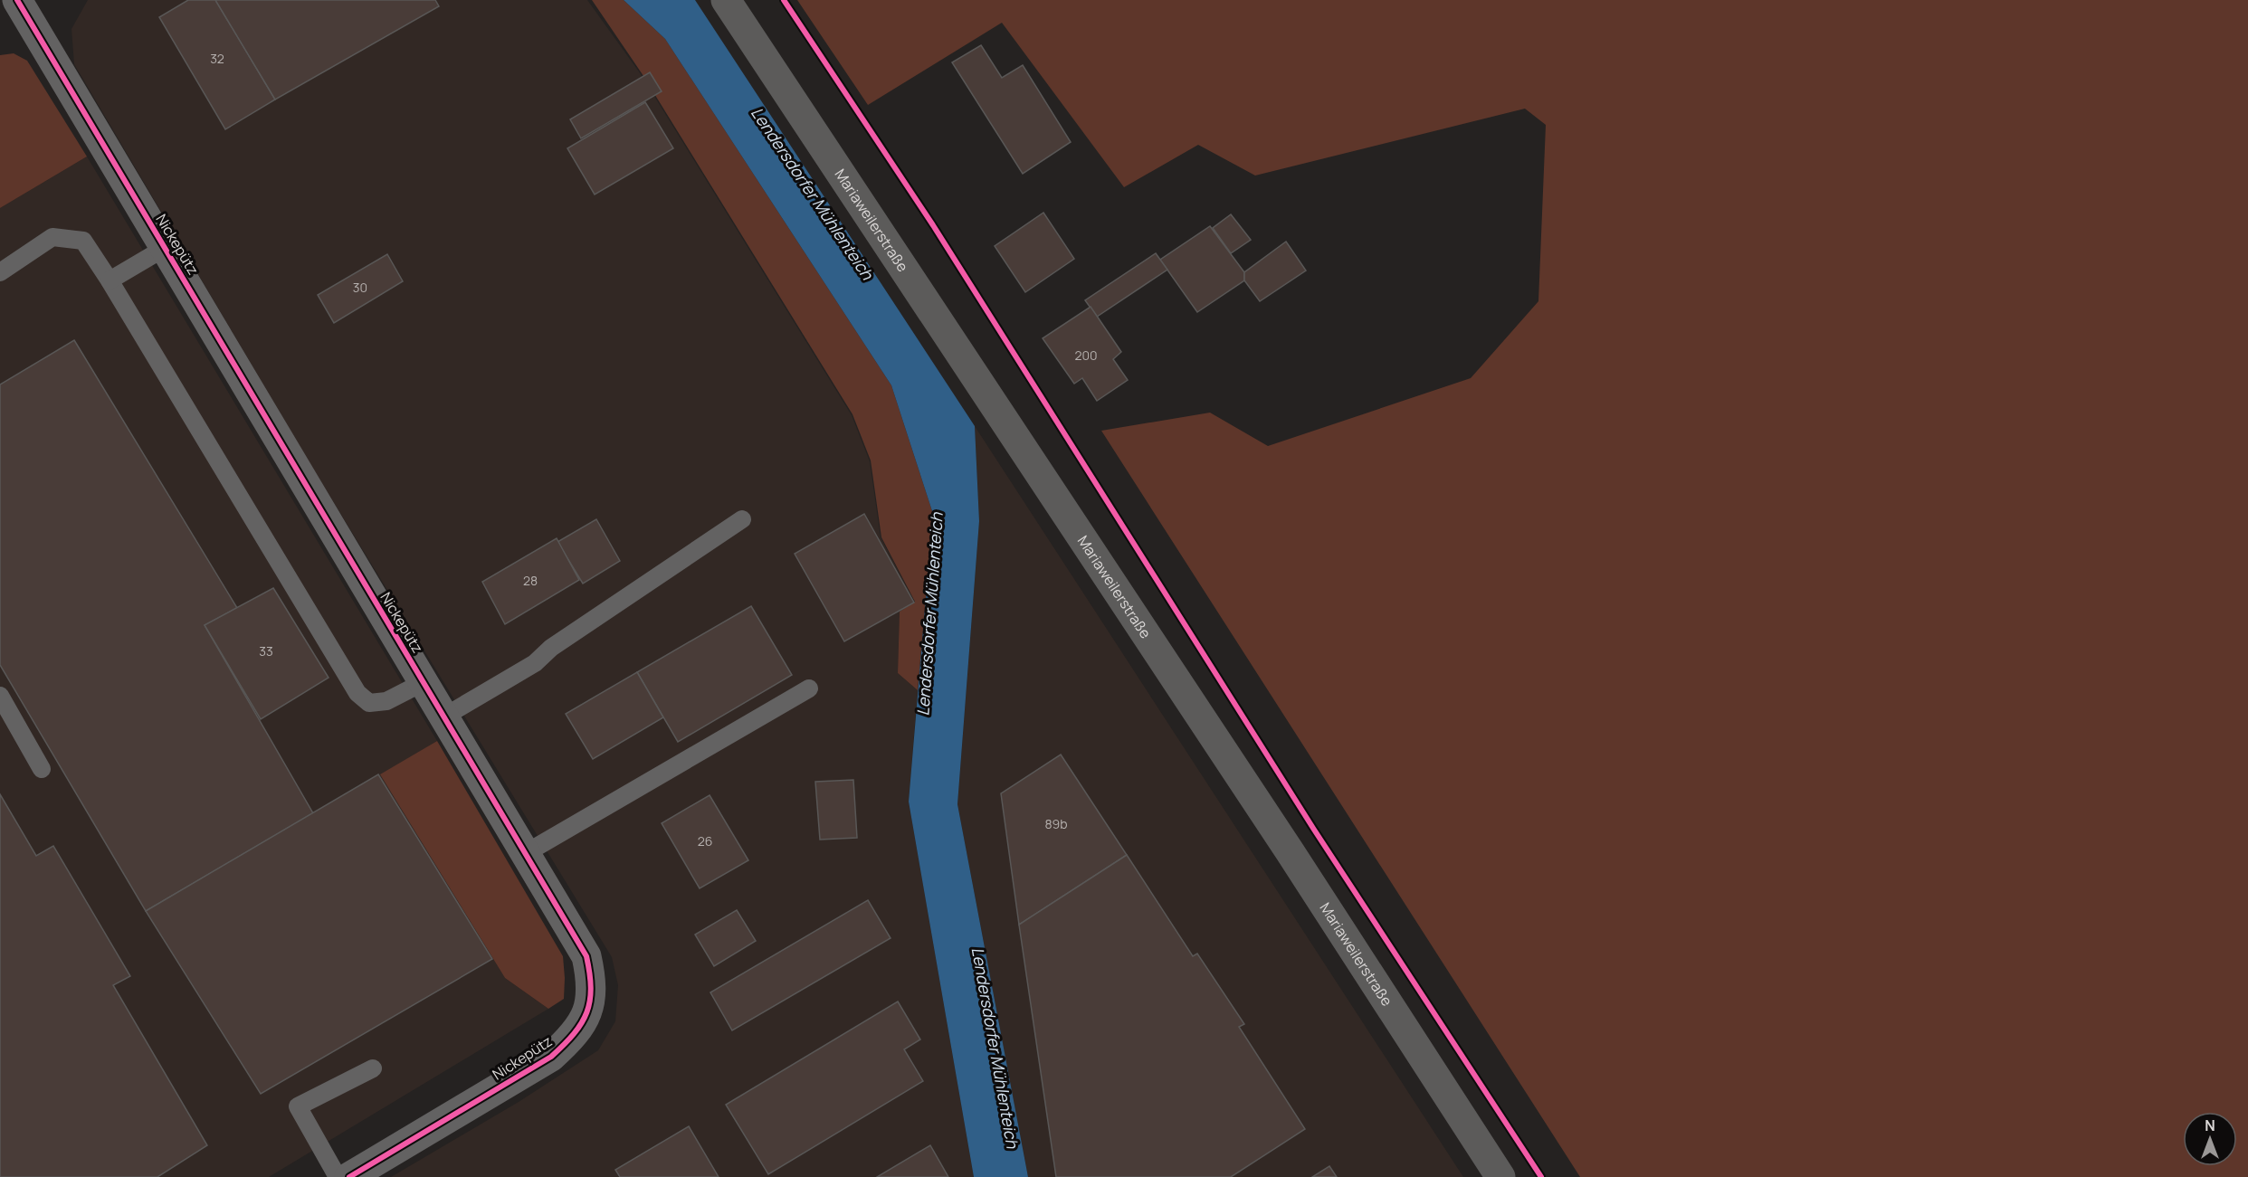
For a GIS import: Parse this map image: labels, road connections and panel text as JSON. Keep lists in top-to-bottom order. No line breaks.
{"streets":{"main road":["Mariaweilerstraße"],"street":["Nickepütz"]},"water":["Lendersdorfer Mühlenteich"],"house_numbers":["32","30","200","28","33","89b","26"],"north":"top"}
